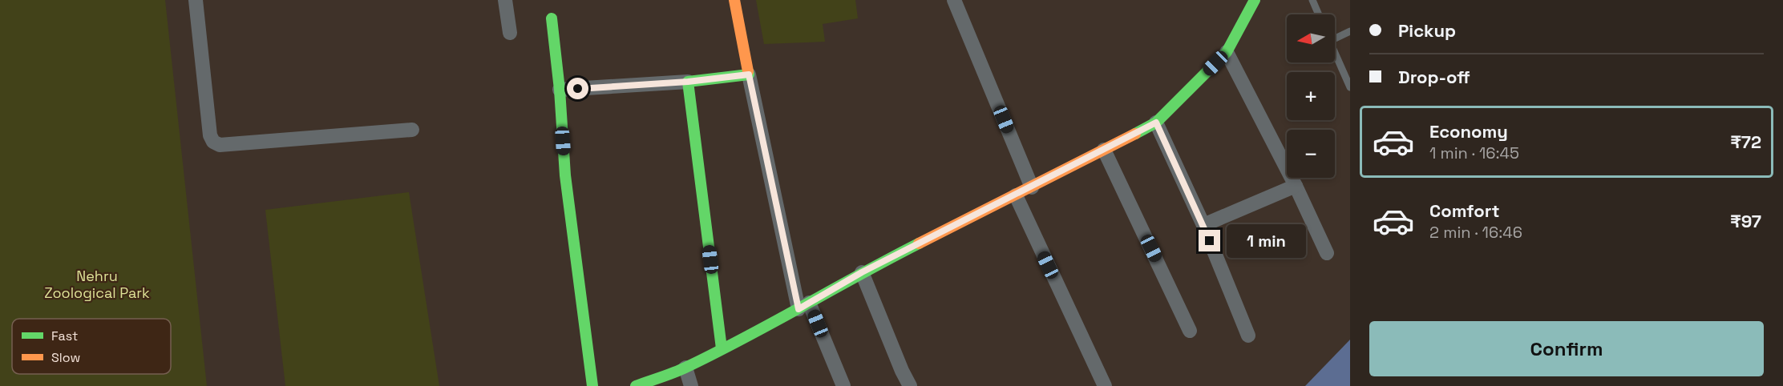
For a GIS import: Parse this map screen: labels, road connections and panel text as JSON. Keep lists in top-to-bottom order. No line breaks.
{"parks":["Nehru Zoological Park"],"legend":["Fast","Slow"],"north":"left","page":{"banner":["Pickup","Drop-off"],"map_buttons":["+","−"],"list":[{"name":"Economy","note":"1 min · 16:45","value":"₹72"},{"name":"Comfort","note":"2 min · 16:46","value":"₹97"}],"bubble":"1 min","buttons":"Confirm"}}
